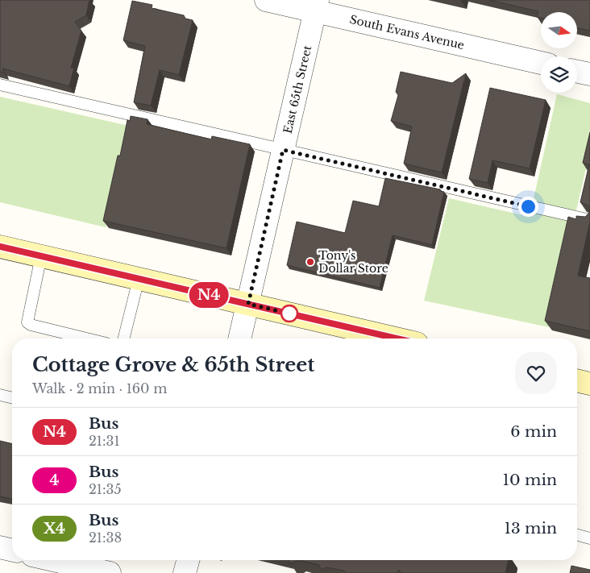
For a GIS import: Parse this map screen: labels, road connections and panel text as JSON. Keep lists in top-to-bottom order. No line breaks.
{"streets":{"street":["South Evans Avenue","East 65th Street"]},"crossings":[["South Evans Avenue","East 65th Street"]],"places":["Tony's Dollar Store"],"lines":["bus line N4"],"north":"right","page":{"on_map":"N4","heading":["Cottage Grove & 65th Street","Walk · 2 min · 160 m"],"list":[{"mark":"N4","name":"Bus","note":"21:31","value":"6 min"},{"mark":"4","name":"Bus","note":"21:35","value":"10 min"},{"mark":"X4","name":"Bus","note":"21:38","value":"13 min"}]}}
